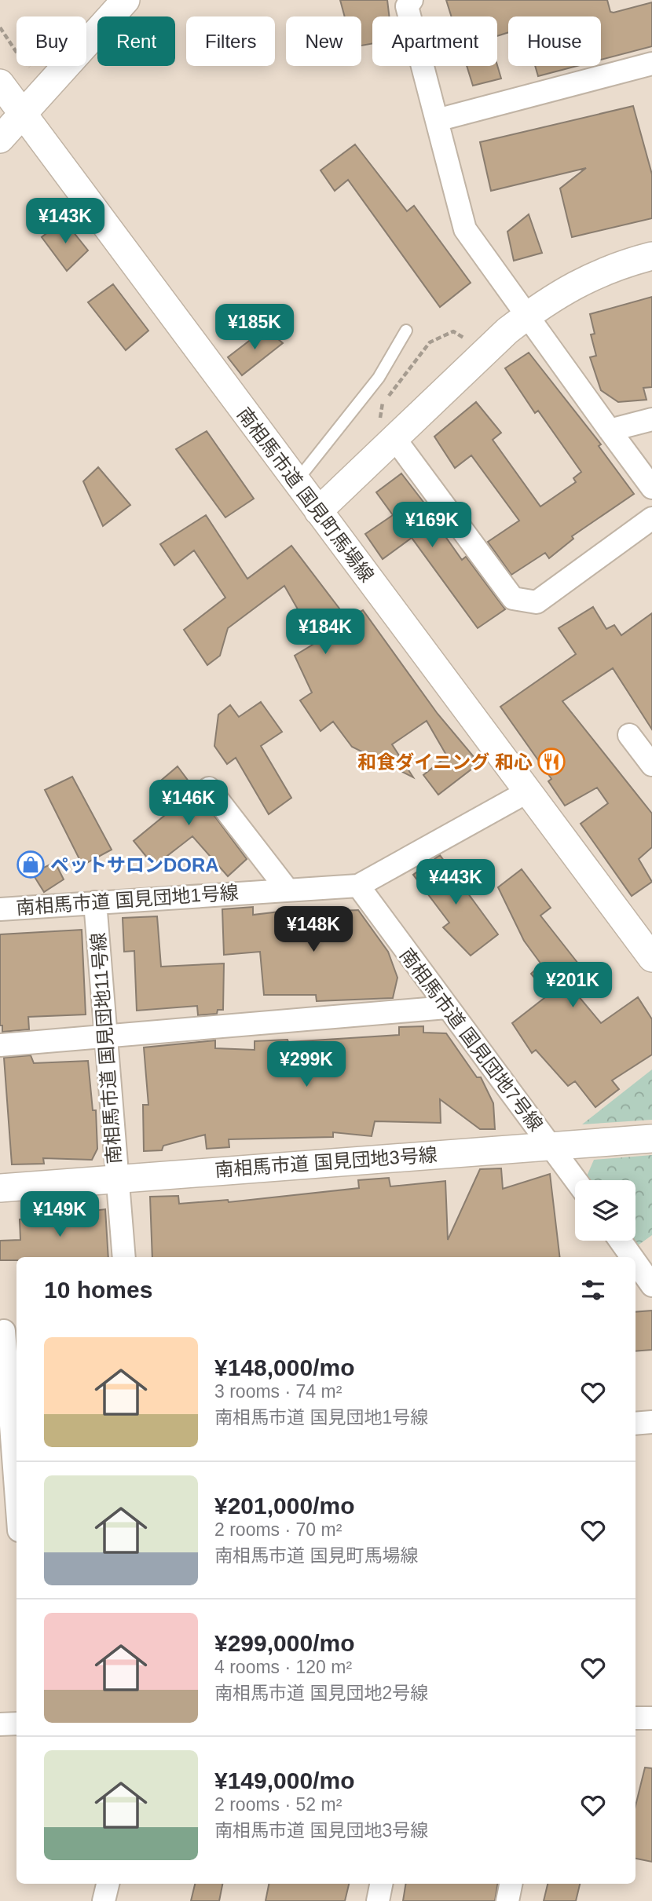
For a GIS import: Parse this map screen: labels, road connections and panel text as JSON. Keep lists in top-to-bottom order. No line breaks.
{"streets":{"street":["南相馬市道 国見町馬場線","南相馬市道 国見団地1号線","南相馬市道 国見団地7号線","南相馬市道 国見団地11号線","南相馬市道 国見団地3号線"]},"crossings":[["南相馬市道 国見町馬場線","南相馬市道 国見団地1号線"],["南相馬市道 国見団地1号線","南相馬市道 国見団地7号線"],["南相馬市道 国見団地1号線","南相馬市道 国見団地11号線"],["南相馬市道 国見団地7号線","南相馬市道 国見団地3号線"],["南相馬市道 国見団地11号線","南相馬市道 国見団地3号線"]],"places":{"restaurant":["和食ダイニング 和心"],"shop":["ペットサロンDORA"]},"page":{"chip":["Buy","Rent","Filters","New","Apartment","House"],"price":["¥143K","¥185K","¥169K","¥184K","¥146K","¥443K","¥148K","¥201K","¥299K","¥149K"],"heading":"10 homes","list":[{"name":"¥148,000/mo","note":"3 rooms · 74 m² · 南相馬市道 国見団地1号線"},{"name":"¥201,000/mo","note":"2 rooms · 70 m² · 南相馬市道 国見町馬場線"},{"name":"¥299,000/mo","note":"4 rooms · 120 m² · 南相馬市道 国見団地2号線"},{"name":"¥149,000/mo","note":"2 rooms · 52 m² · 南相馬市道 国見団地3号線"}]}}
